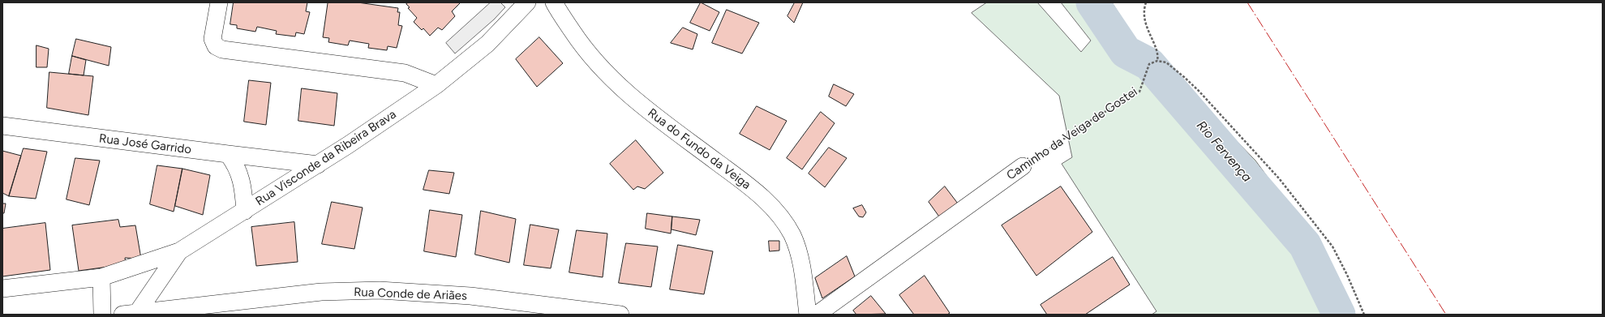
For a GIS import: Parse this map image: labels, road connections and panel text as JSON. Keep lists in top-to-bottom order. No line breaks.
{"streets":{"street":["Caminho da Veiga de Gostei","Rua José Garrido","Rua do Fundo da Veiga","Rua Visconde da Ribeira Brava","Rua Conde de Ariães"]},"crossings":[["Rua José Garrido","Rua Visconde da Ribeira Brava"]],"water":["Rio Fervença"]}
